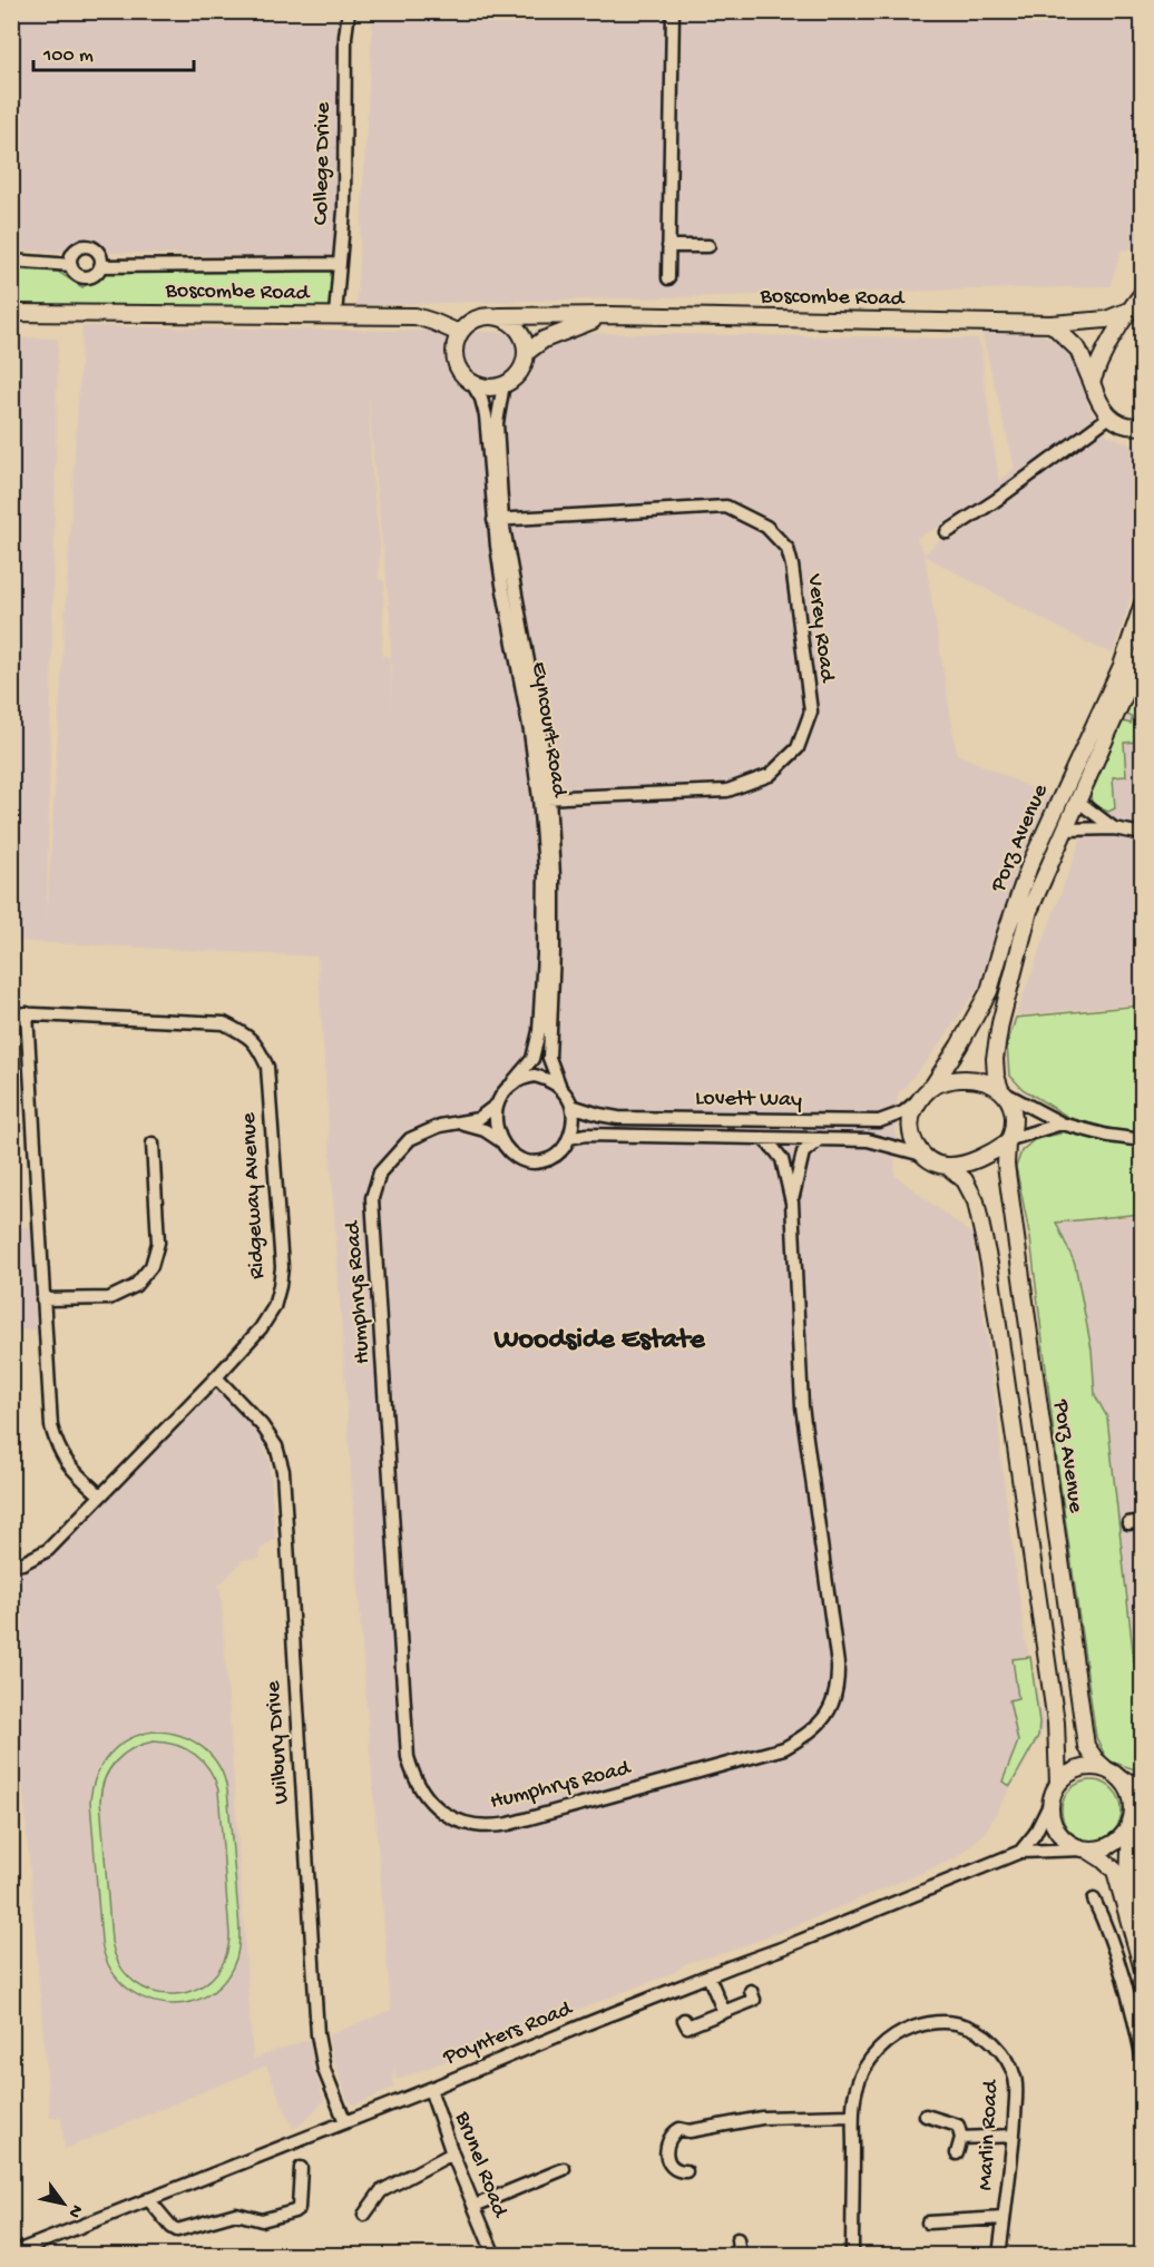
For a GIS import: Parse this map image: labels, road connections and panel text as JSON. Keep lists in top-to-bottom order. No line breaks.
{"streets":{"main road":["Boscombe Road","Porz Avenue"],"street":["College Drive","Verey Road","Eyncourt Road","Lovett Way","Ridgeway Avenue","Humphrys Road","Wilbury Drive","Poynters Road","Marlin Road","Brunel Road"]},"crossings":[["College Drive","Boscombe Road"],["Boscombe Road","Eyncourt Road"],["Verey Road","Eyncourt Road"],["Eyncourt Road","Lovett Way"],["Eyncourt Road","Humphrys Road"],["Porz Avenue","Lovett Way"],["Porz Avenue","Poynters Road"],["Lovett Way","Humphrys Road"],["Ridgeway Avenue","Wilbury Drive"],["Wilbury Drive","Poynters Road"],["Poynters Road","Brunel Road"]],"districts":["Woodside Estate"],"scale_bar":"100 m","north":"bottom right"}
